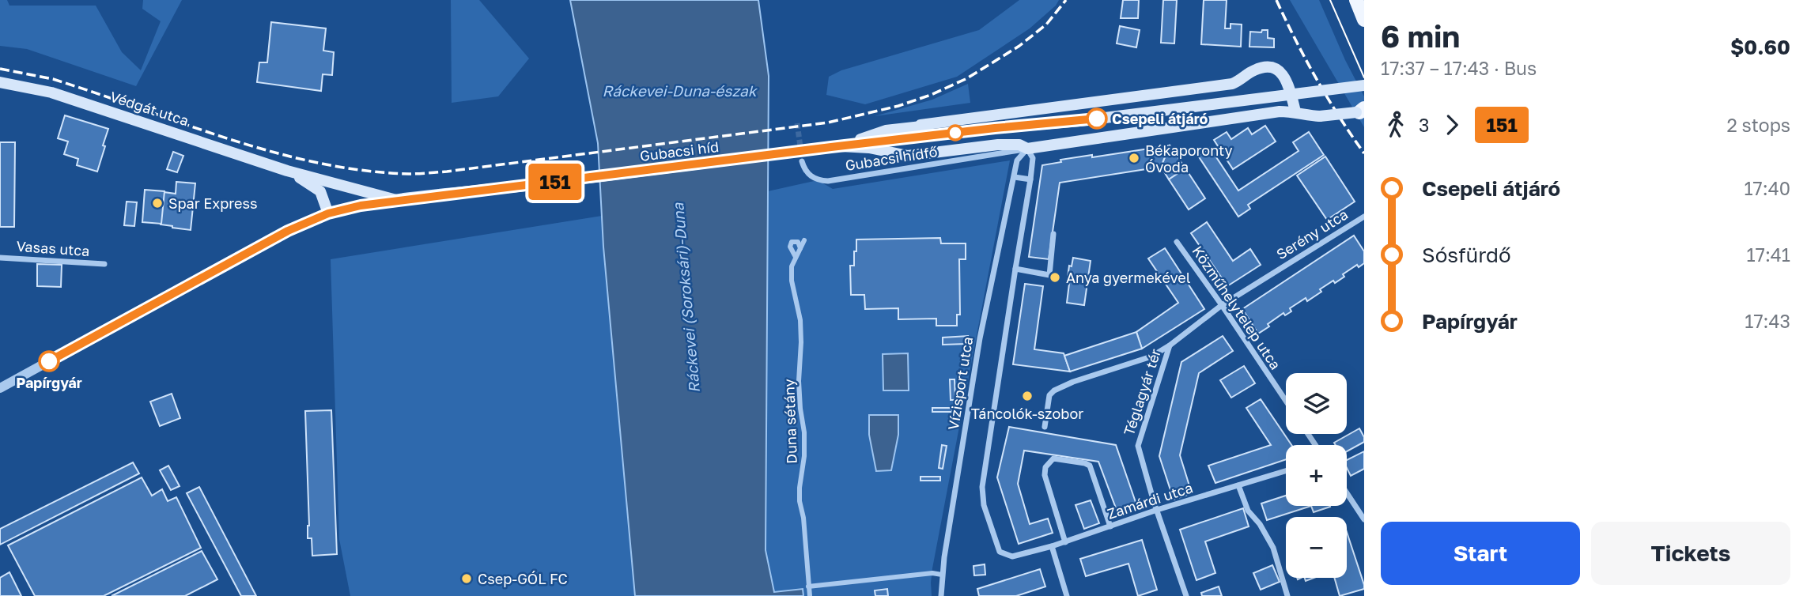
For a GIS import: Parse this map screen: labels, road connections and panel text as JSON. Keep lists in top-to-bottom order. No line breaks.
{"streets":{"main road":["Védgát utca","Gubacsi híd"],"street":["Gubacsi hídfő","Serény utca","Vasas utca","Közműhelytelep utca","Vízisport utca","Téglagyár tér","Duna sétány","Zamárdi utca"]},"crossings":[["Védgát utca","Gubacsi híd"],["Gubacsi hídfő","Vízisport utca"],["Serény utca","Közműhelytelep utca"],["Serény utca","Téglagyár tér"],["Közműhelytelep utca","Téglagyár tér"],["Téglagyár tér","Zamárdi utca"]],"water":["Ráckevei-Duna-észak","Ráckevei (Soroksári)-Duna"],"places":["Csepeli átjáró","Békaporonty Óvoda","Spar Express","Anya gyermekével","Papírgyár","Táncolók-szobor","Csep-GÓL FC"],"lines":["bus line 151"],"page":{"on_map":"151","heading":["6 min","17:37 – 17:43 · Bus","$0.60"],"legs":["3","151","2 stops"],"list":[{"name":"Csepeli átjáró","value":"17:40"},{"name":"Sósfürdő","value":"17:41"},{"name":"Papírgyár","value":"17:43"}],"map_buttons":["+","−"],"buttons":["Start","Tickets"]}}
